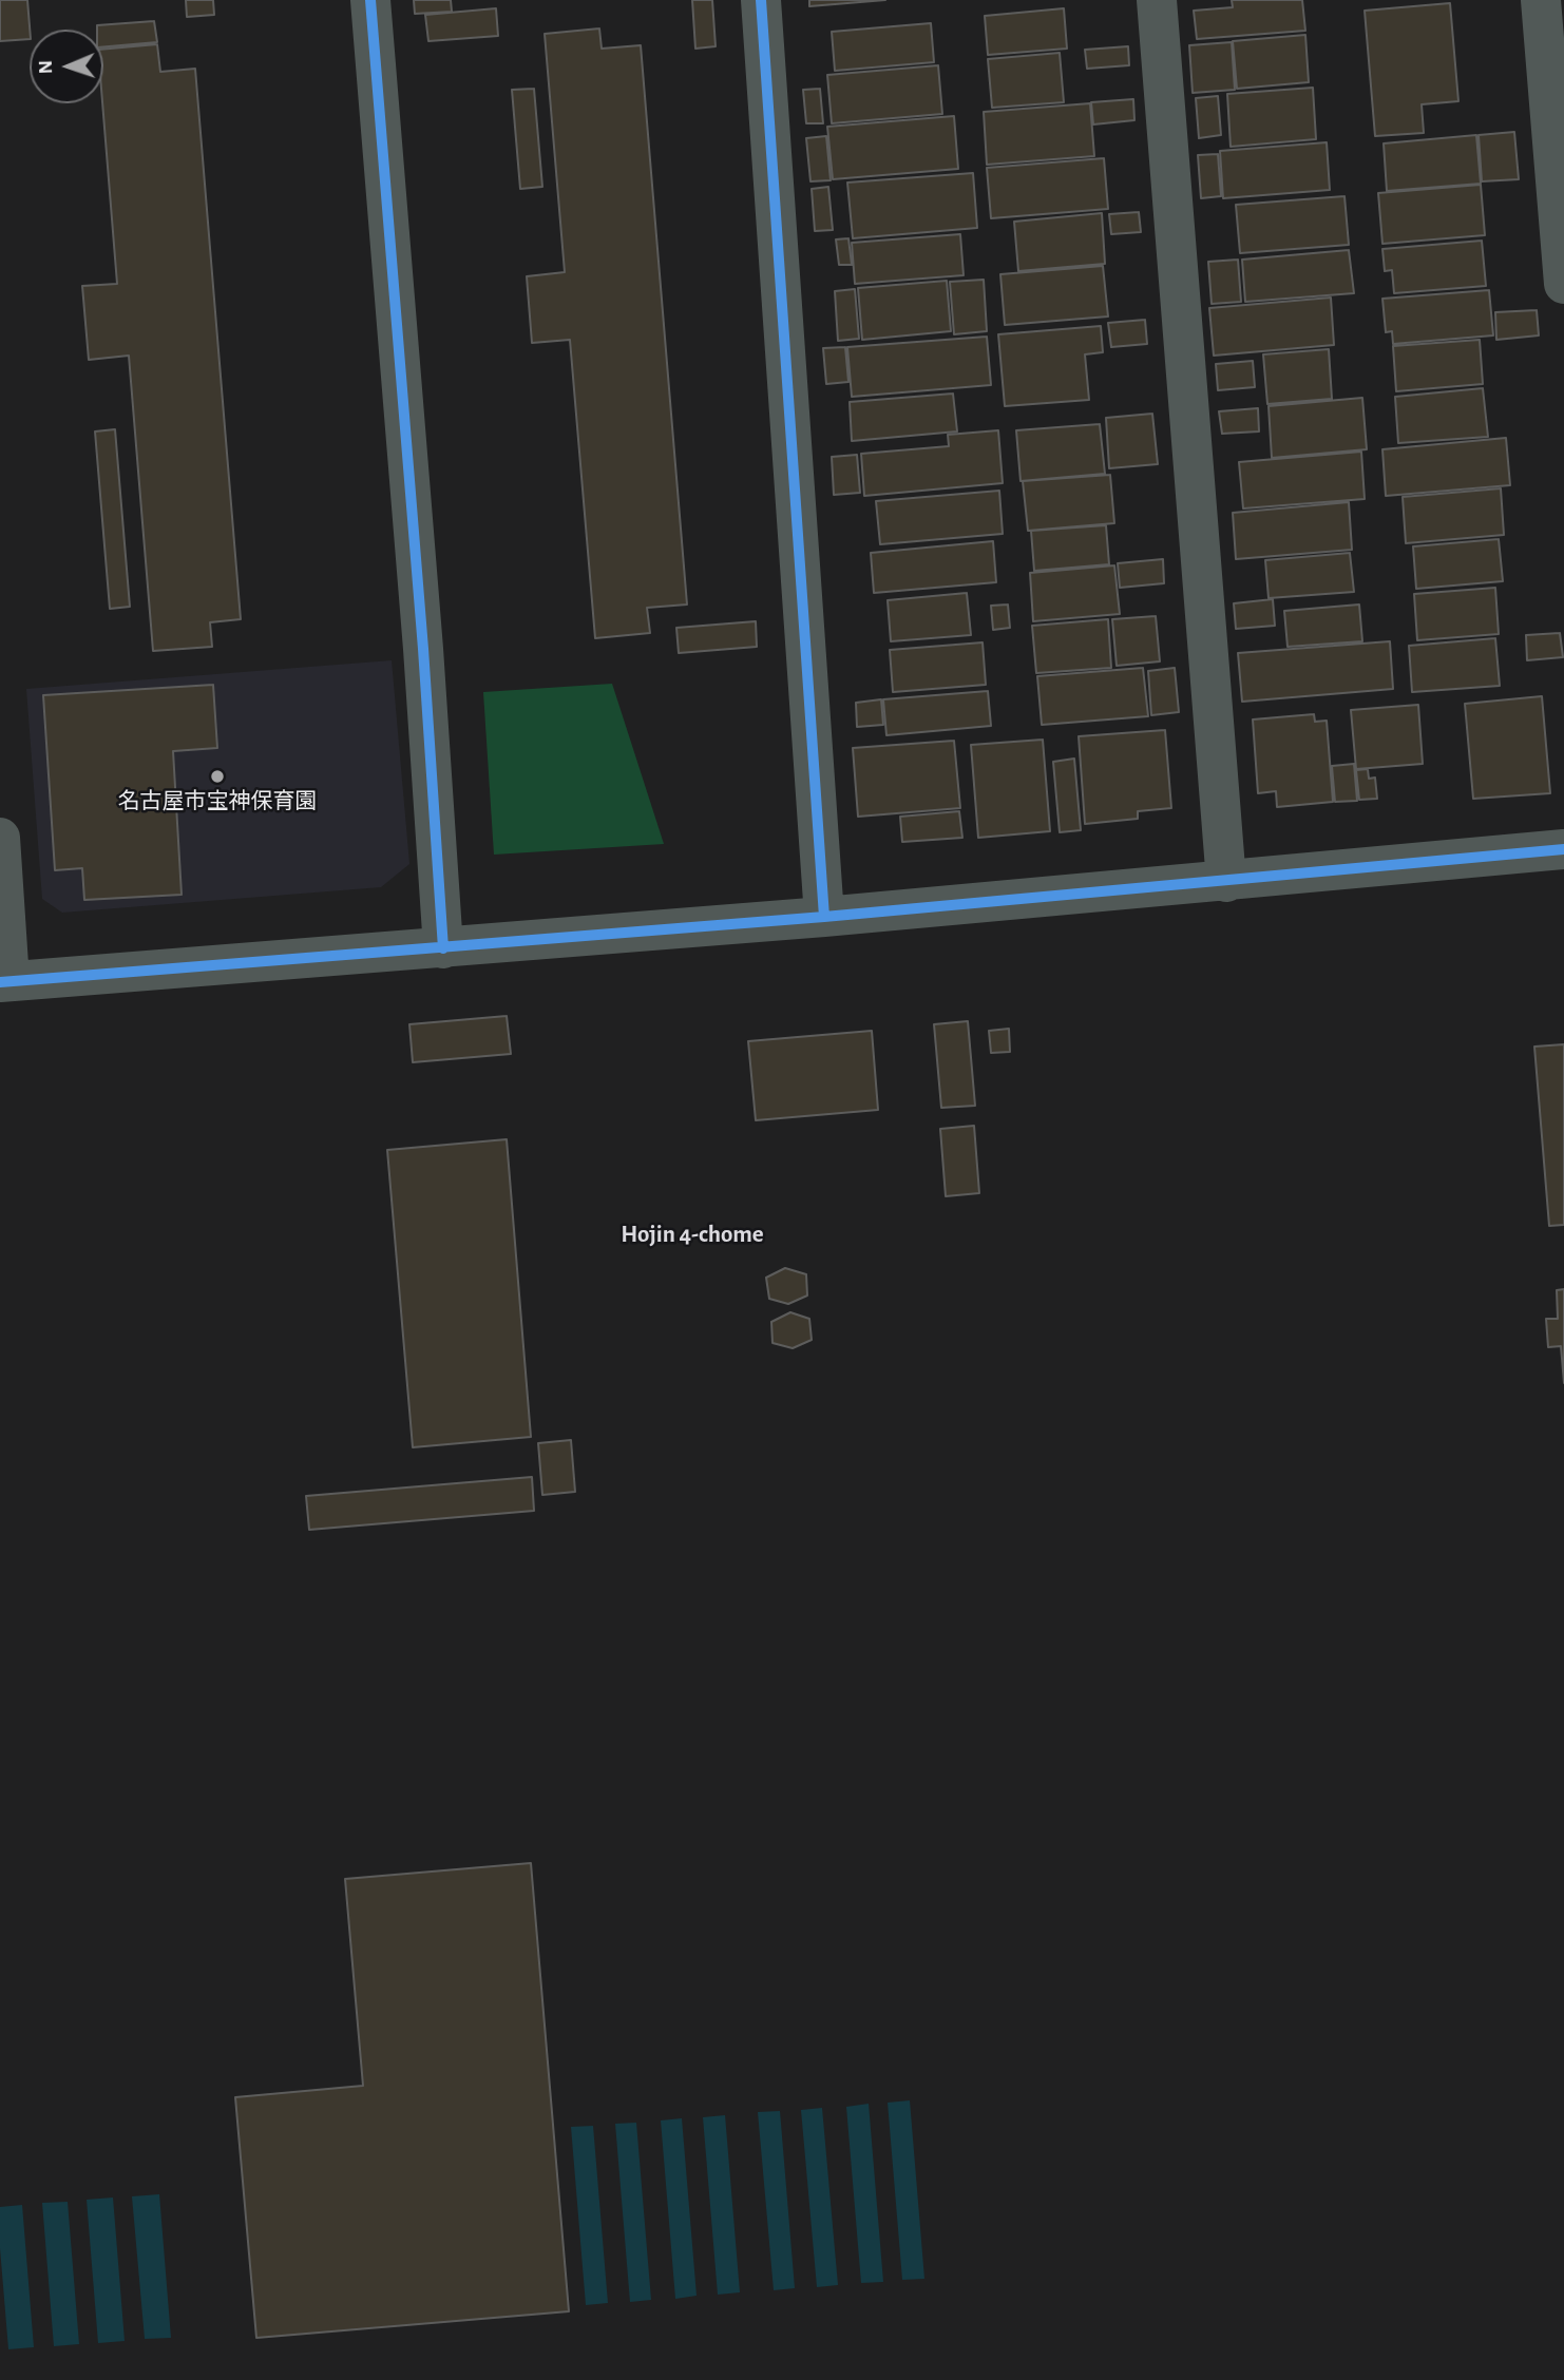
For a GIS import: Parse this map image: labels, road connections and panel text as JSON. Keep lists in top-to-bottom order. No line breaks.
{"districts":["Hojin 4-chome"],"places":["名古屋市宝神保育園"],"north":"left"}
